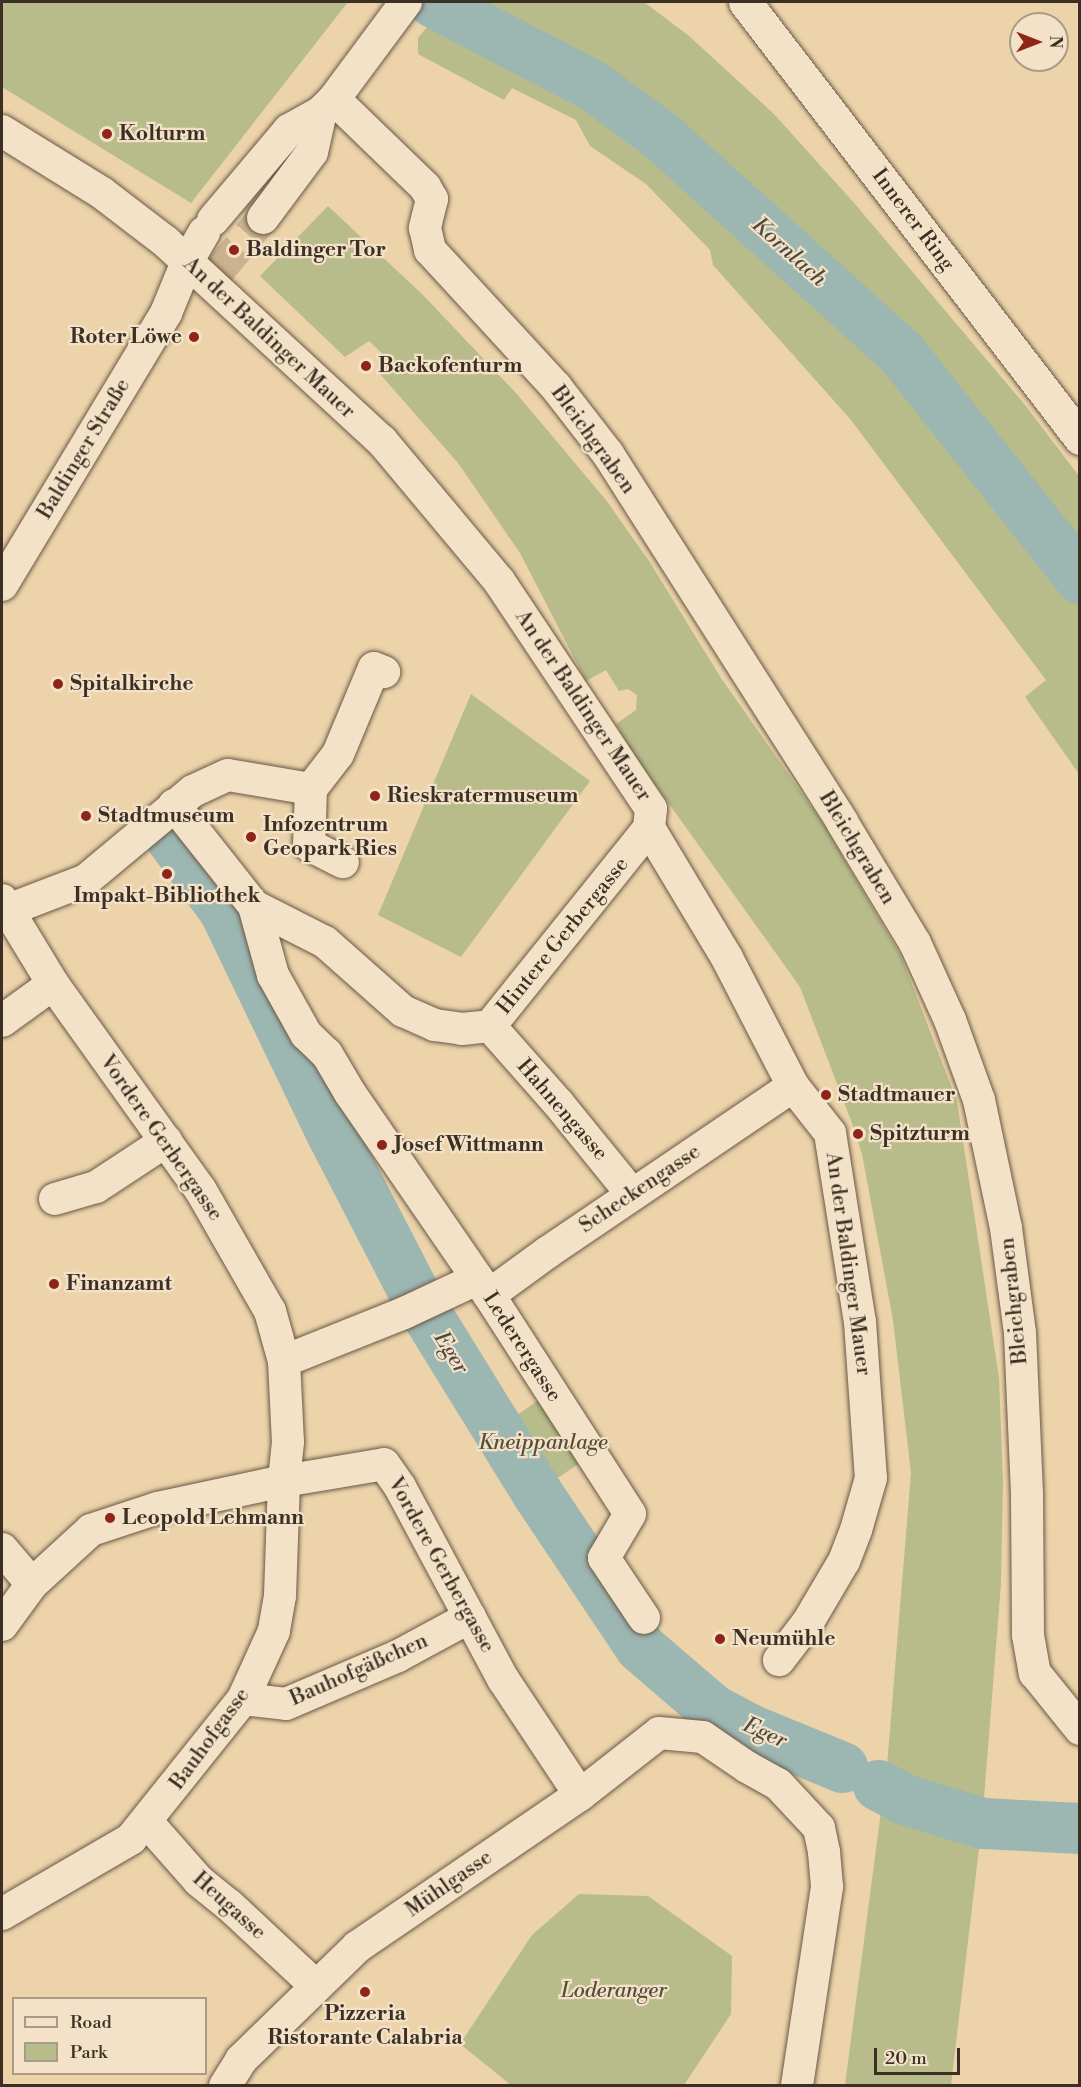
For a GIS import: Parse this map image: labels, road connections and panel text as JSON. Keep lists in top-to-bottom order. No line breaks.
{"streets":{"main road":["Innerer Ring"],"street":["An der Baldinger Mauer","Bleichgraben","Baldinger Straße","Hintere Gerbergasse","Hahnengasse","Vordere Gerbergasse","Scheckengasse","Lederergasse","Bauhofgäßchen","Bauhofgasse","Mühlgasse","Heugasse"]},"crossings":[["An der Baldinger Mauer","Baldinger Straße"],["An der Baldinger Mauer","Hintere Gerbergasse"],["An der Baldinger Mauer","Scheckengasse"],["Bleichgraben","Baldinger Straße"],["Hintere Gerbergasse","Hahnengasse"],["Hintere Gerbergasse","Lederergasse"],["Hahnengasse","Scheckengasse"],["Vordere Gerbergasse","Scheckengasse"],["Vordere Gerbergasse","Bauhofgäßchen"],["Vordere Gerbergasse","Bauhofgasse"],["Vordere Gerbergasse","Mühlgasse"],["Scheckengasse","Lederergasse"],["Bauhofgäßchen","Bauhofgasse"],["Bauhofgasse","Heugasse"],["Mühlgasse","Heugasse"]],"water":["Kornlach","Eger"],"parks":["Kneippanlage","Loderanger"],"places":["Kolturm","Baldinger Tor","Roter Löwe","Backofenturm","Spitalkirche","Rieskratermuseum","Stadtmuseum","Infozentrum Geopark Ries","Impakt-Bibliothek","Stadtmauer","Spitzturm","Josef Wittmann","Finanzamt","Leopold Lehmann","Neumühle","Pizzeria Ristorante Calabria"],"legend":["Road","Park"],"scale_bar":"20 m","north":"right"}
